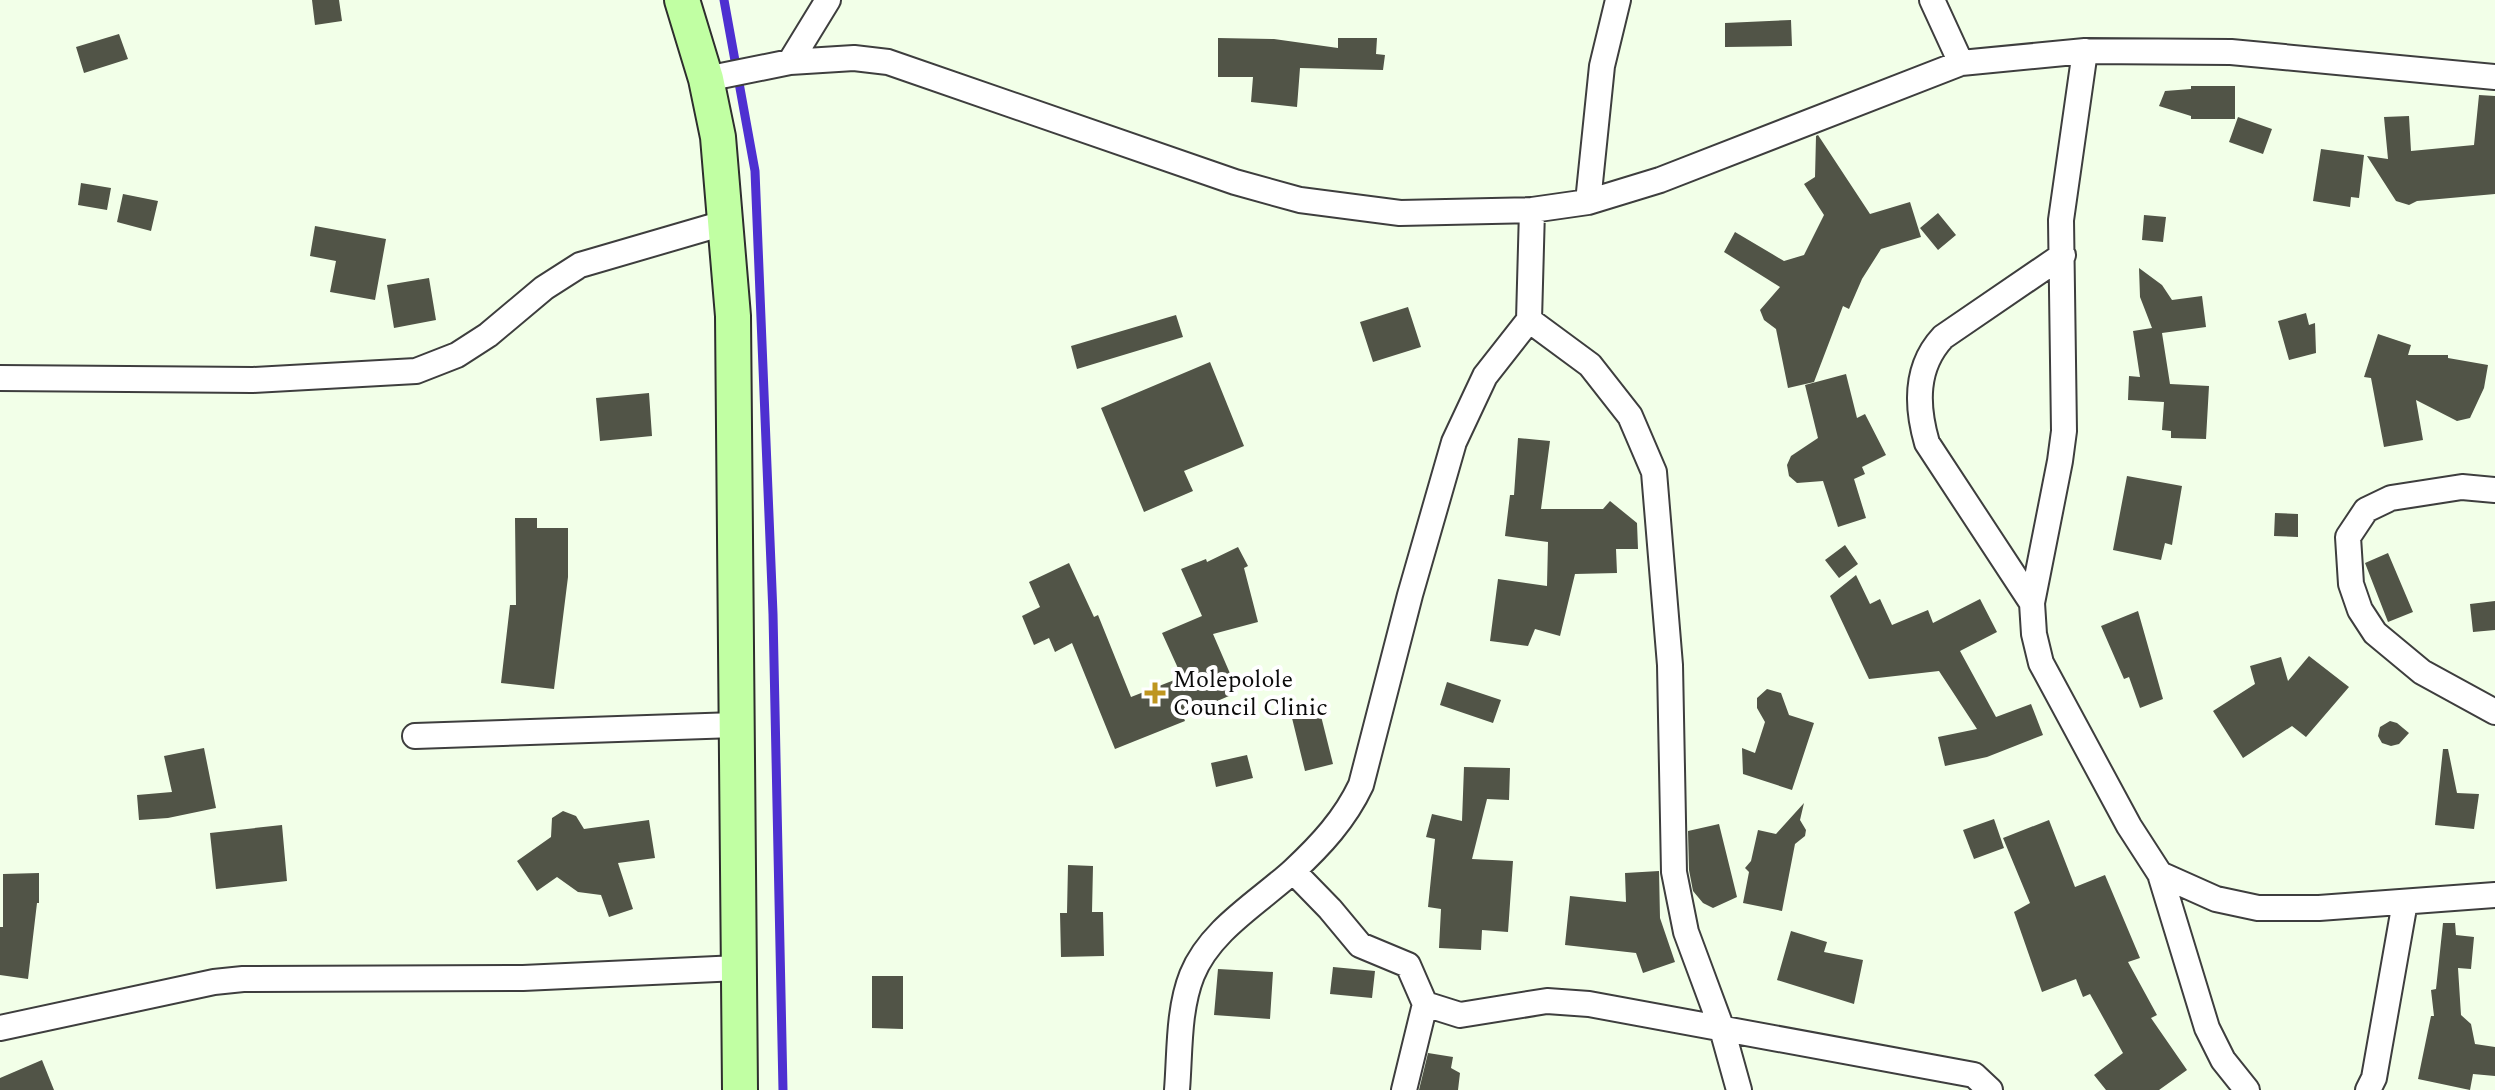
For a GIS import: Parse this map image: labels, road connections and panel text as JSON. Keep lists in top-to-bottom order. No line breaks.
{"places":{"health":["Molepolole Council Clinic"]}}
